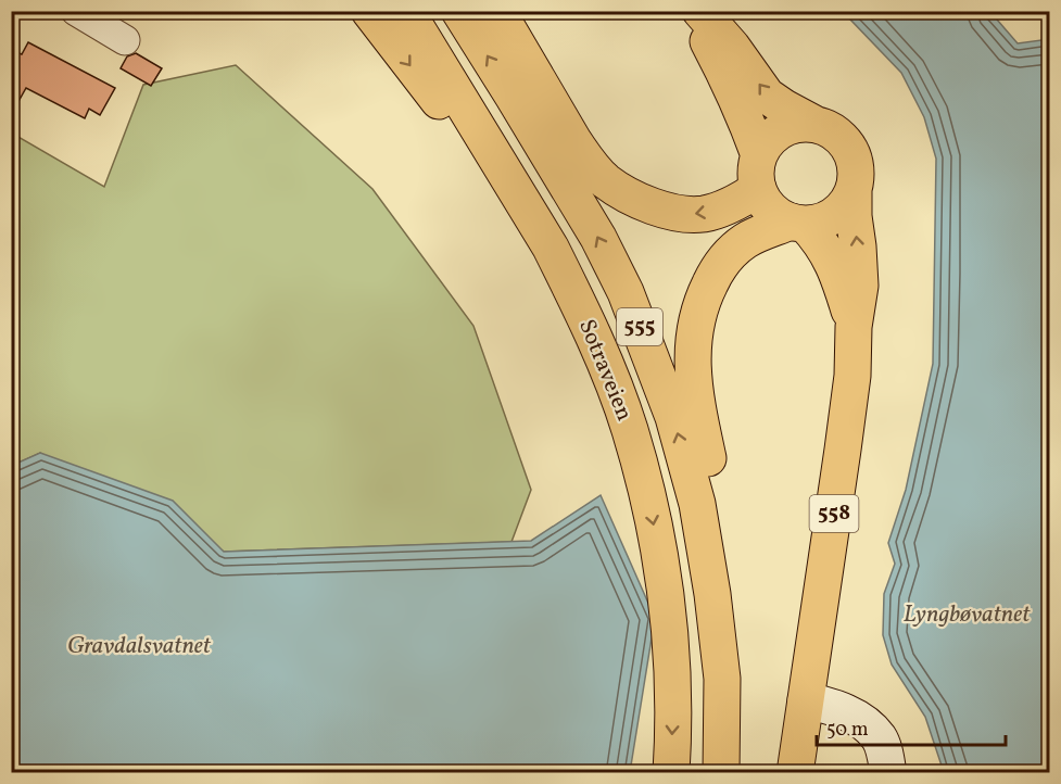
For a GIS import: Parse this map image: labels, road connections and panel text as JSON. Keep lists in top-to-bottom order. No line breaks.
{"streets":{"main road":["555","Sotraveien","558"]},"crossings":[["555","Sotraveien"],["555","558"]],"water":["Lyngbøvatnet","Gravdalsvatnet"],"scale_bar":"50 m"}
